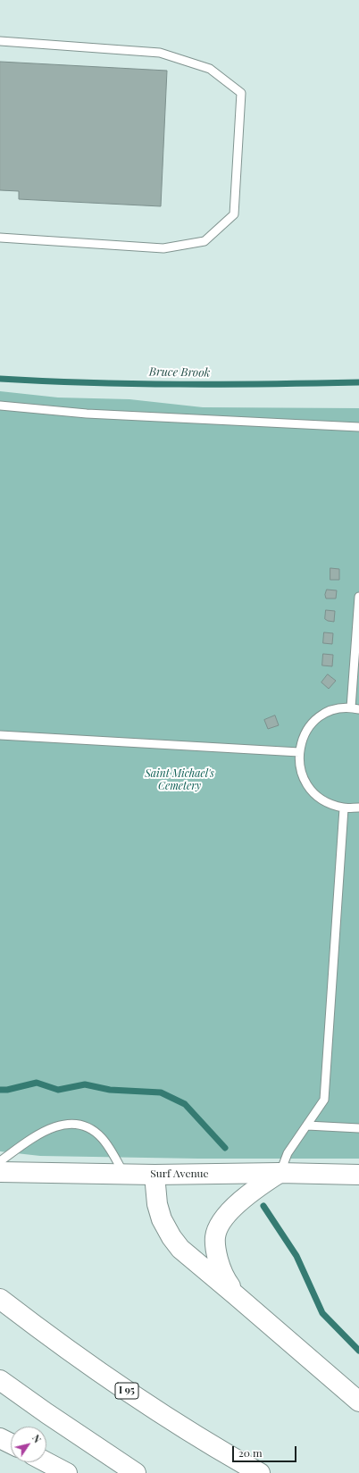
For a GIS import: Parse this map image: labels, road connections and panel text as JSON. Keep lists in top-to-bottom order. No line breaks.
{"streets":{"main road":["Surf Avenue","I 95"]},"water":["Bruce Brook"],"parks":["Saint Michael's Cemetery"],"scale_bar":"20 m","north":"top right"}
